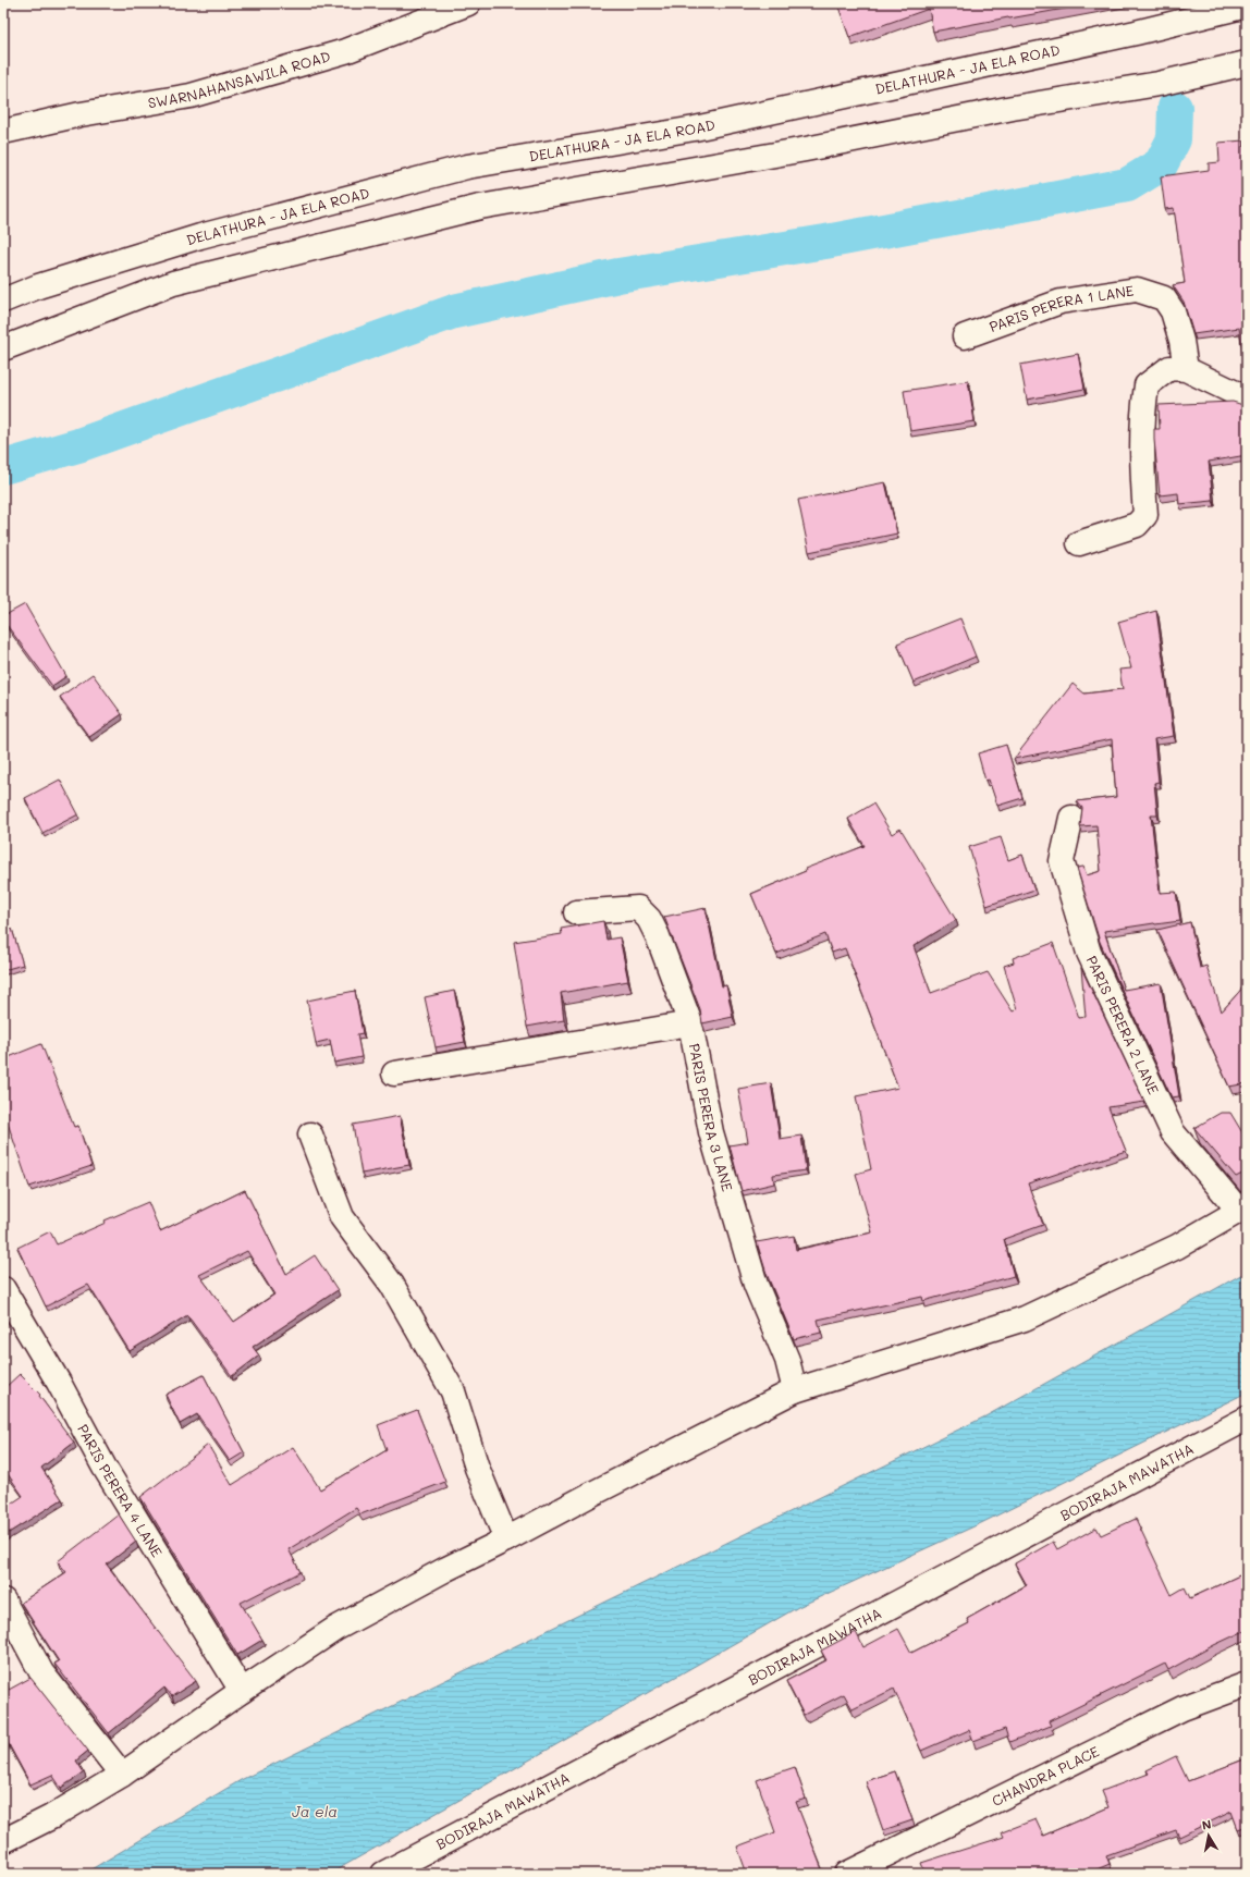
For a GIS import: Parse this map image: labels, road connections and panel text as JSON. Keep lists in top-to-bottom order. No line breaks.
{"streets":{"street":["DELATHURA - JA ELA ROAD","SWARNAHANSAWILA ROAD","PARIS PERERA 1 LANE","PARIS PERERA 2 LANE","PARIS PERERA 3 LANE","BODIRAJA MAWATHA","PARIS PERERA 4 LANE","CHANDRA PLACE"]},"water":["Ja ela"],"north":"top"}
